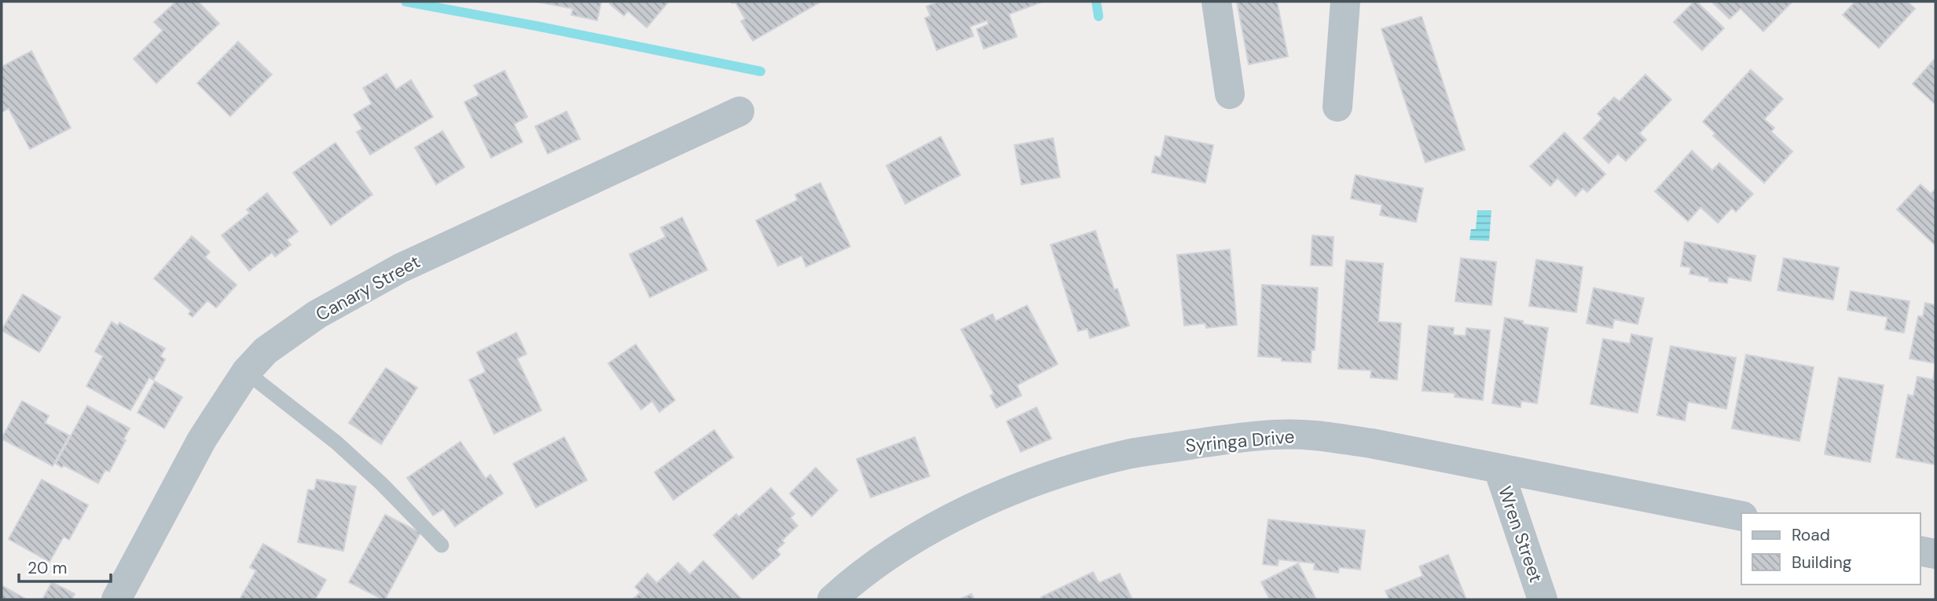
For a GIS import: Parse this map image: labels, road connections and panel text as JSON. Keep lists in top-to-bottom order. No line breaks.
{"streets":{"street":["Canary Street","Syringa Drive","Wren Street"]},"crossings":[["Syringa Drive","Wren Street"]],"legend":["Road","Building"],"scale_bar":"20 m"}
